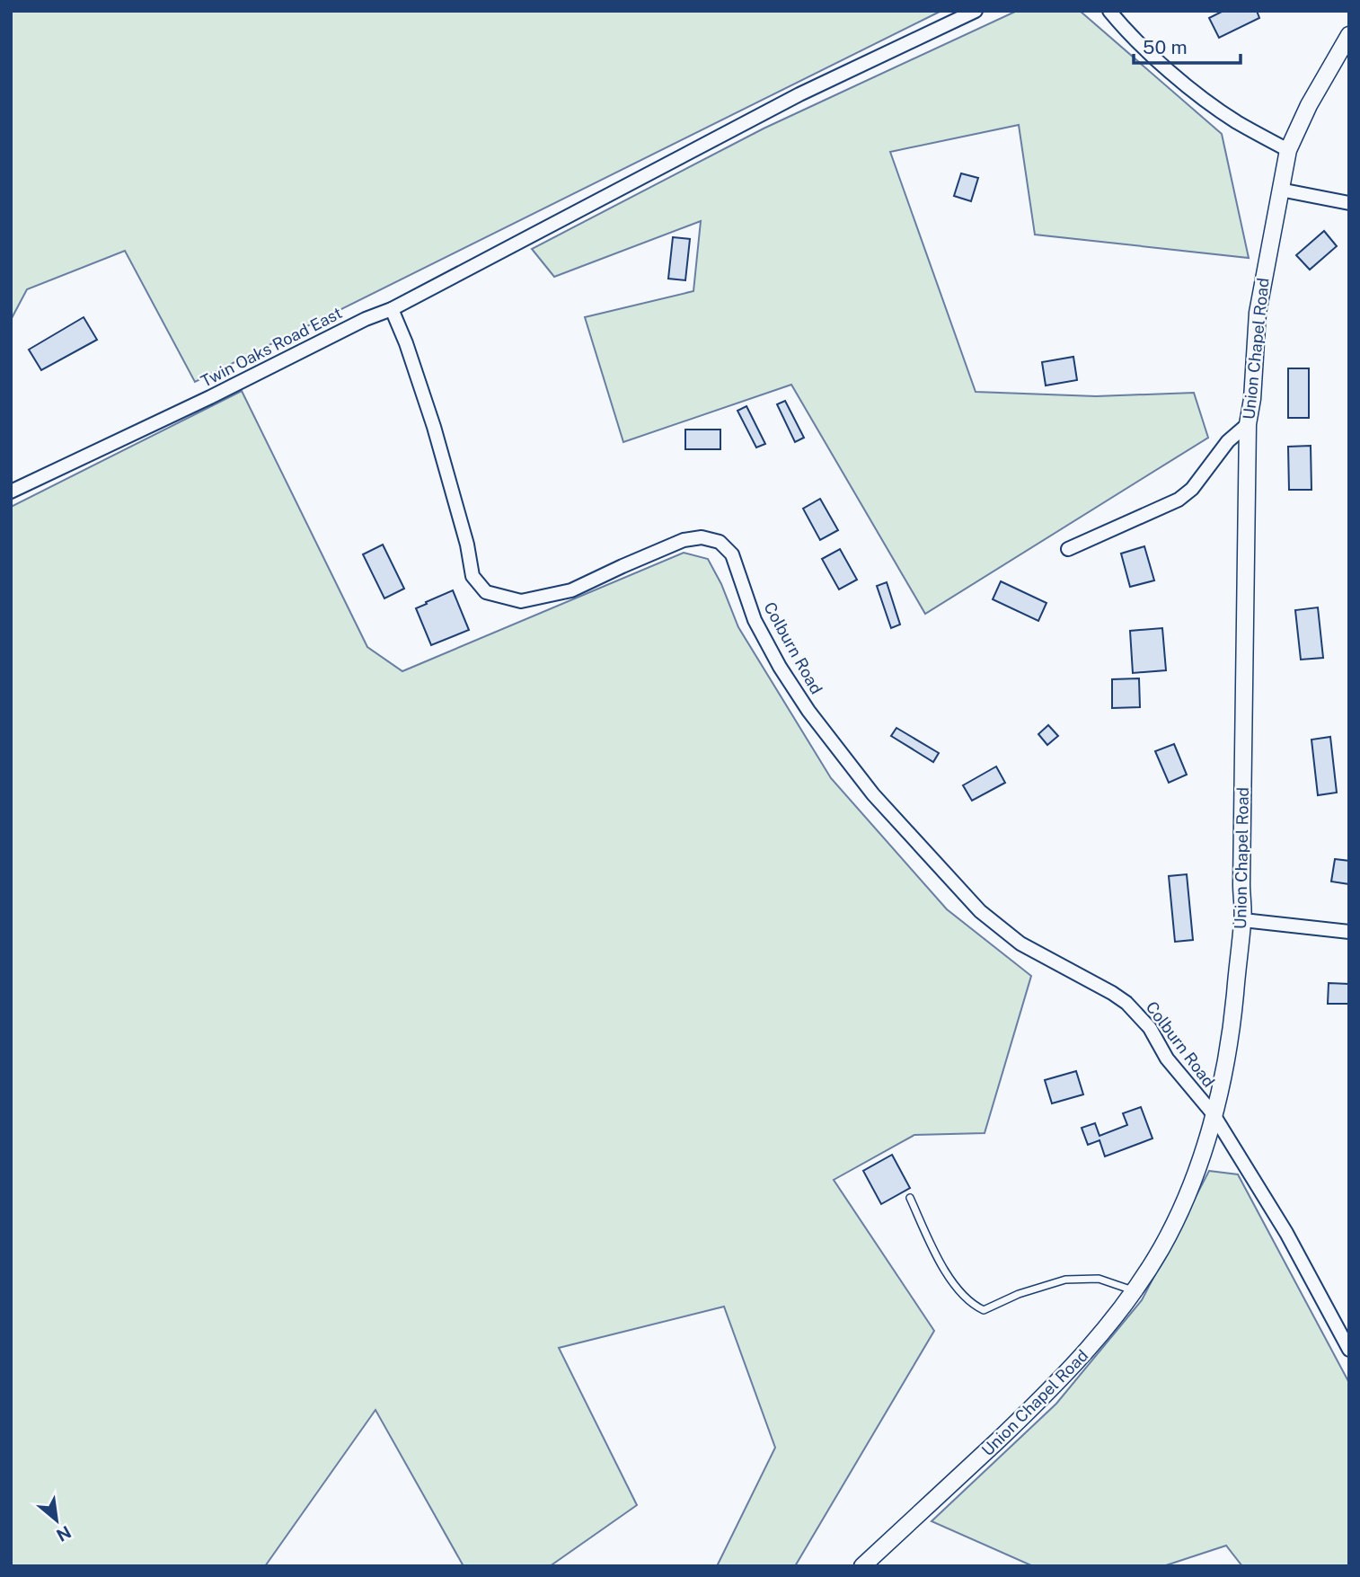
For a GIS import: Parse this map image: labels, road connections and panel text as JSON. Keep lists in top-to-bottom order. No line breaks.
{"streets":{"street":["Twin Oaks Road East","Union Chapel Road","Colburn Road"]},"crossings":[["Twin Oaks Road East","Colburn Road"],["Union Chapel Road","Colburn Road"]],"scale_bar":"50 m","north":"bottom right"}
